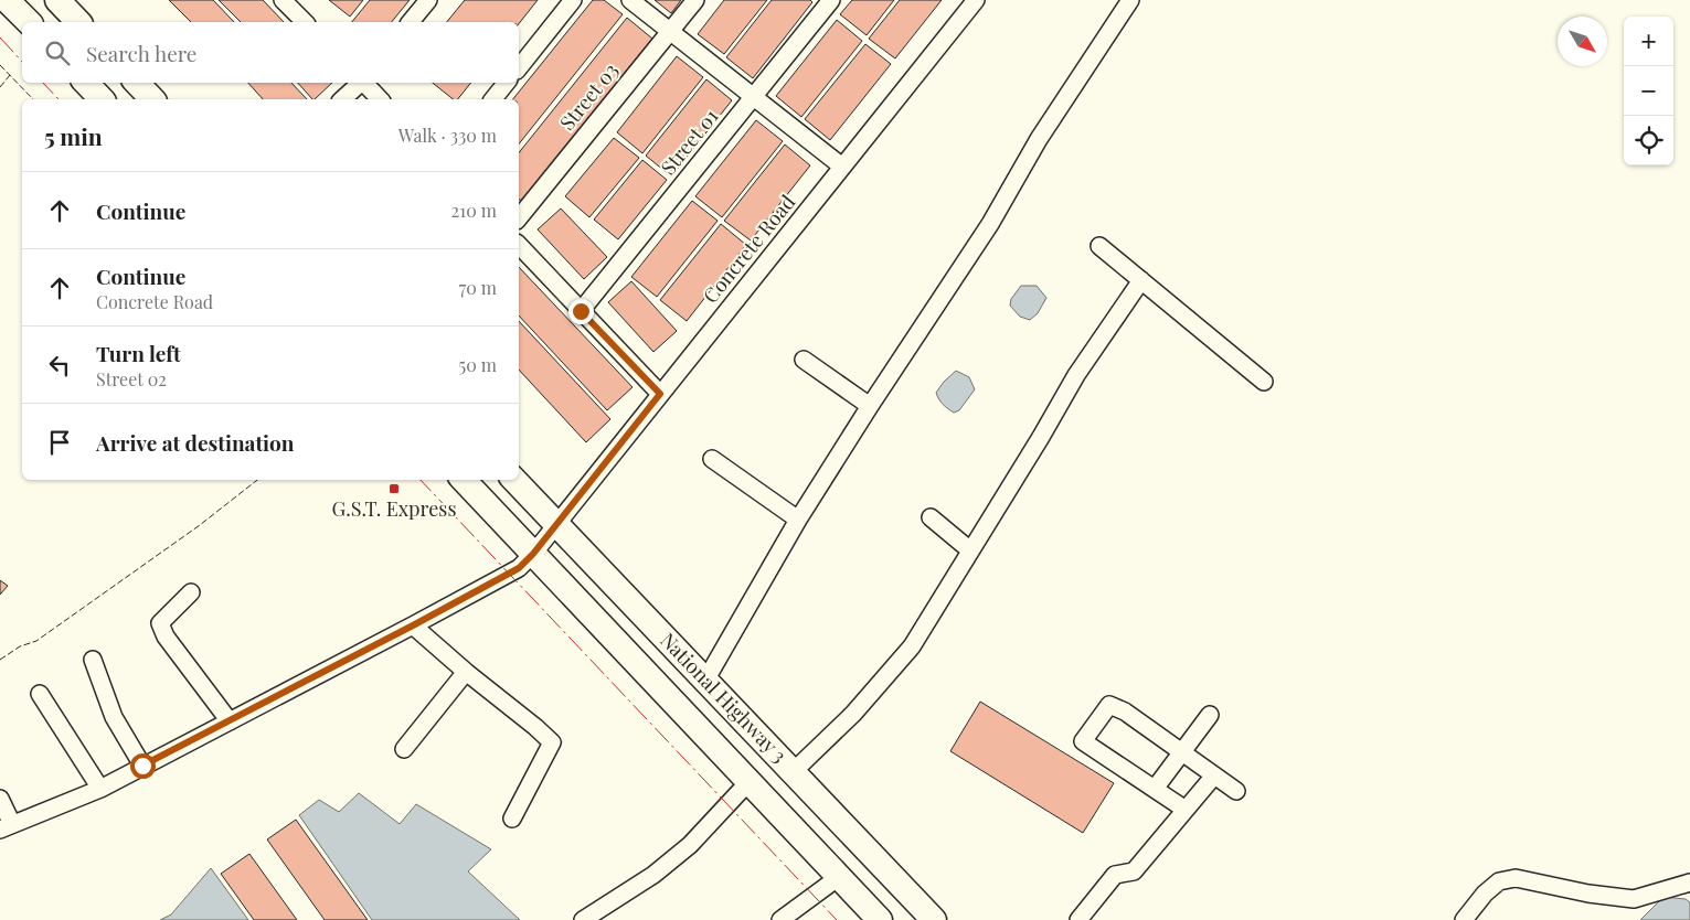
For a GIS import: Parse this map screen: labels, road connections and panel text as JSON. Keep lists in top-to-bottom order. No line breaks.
{"streets":{"highway":["National Highway 3"],"street":["Street 03","Street 01","Concrete Road"]},"crossings":[["Concrete Road","National Highway 3"]],"places":{"transit":["G.S.T. Express"]},"north":"bottom right","page":{"map_buttons":["+","−"],"search":"Search here","heading":["5 min","Walk · 330 m"],"list":[["Continue","210 m"],["Continue","Concrete Road","70 m"],["Turn left","Street 02","50 m"],"Arrive at destination"]}}
